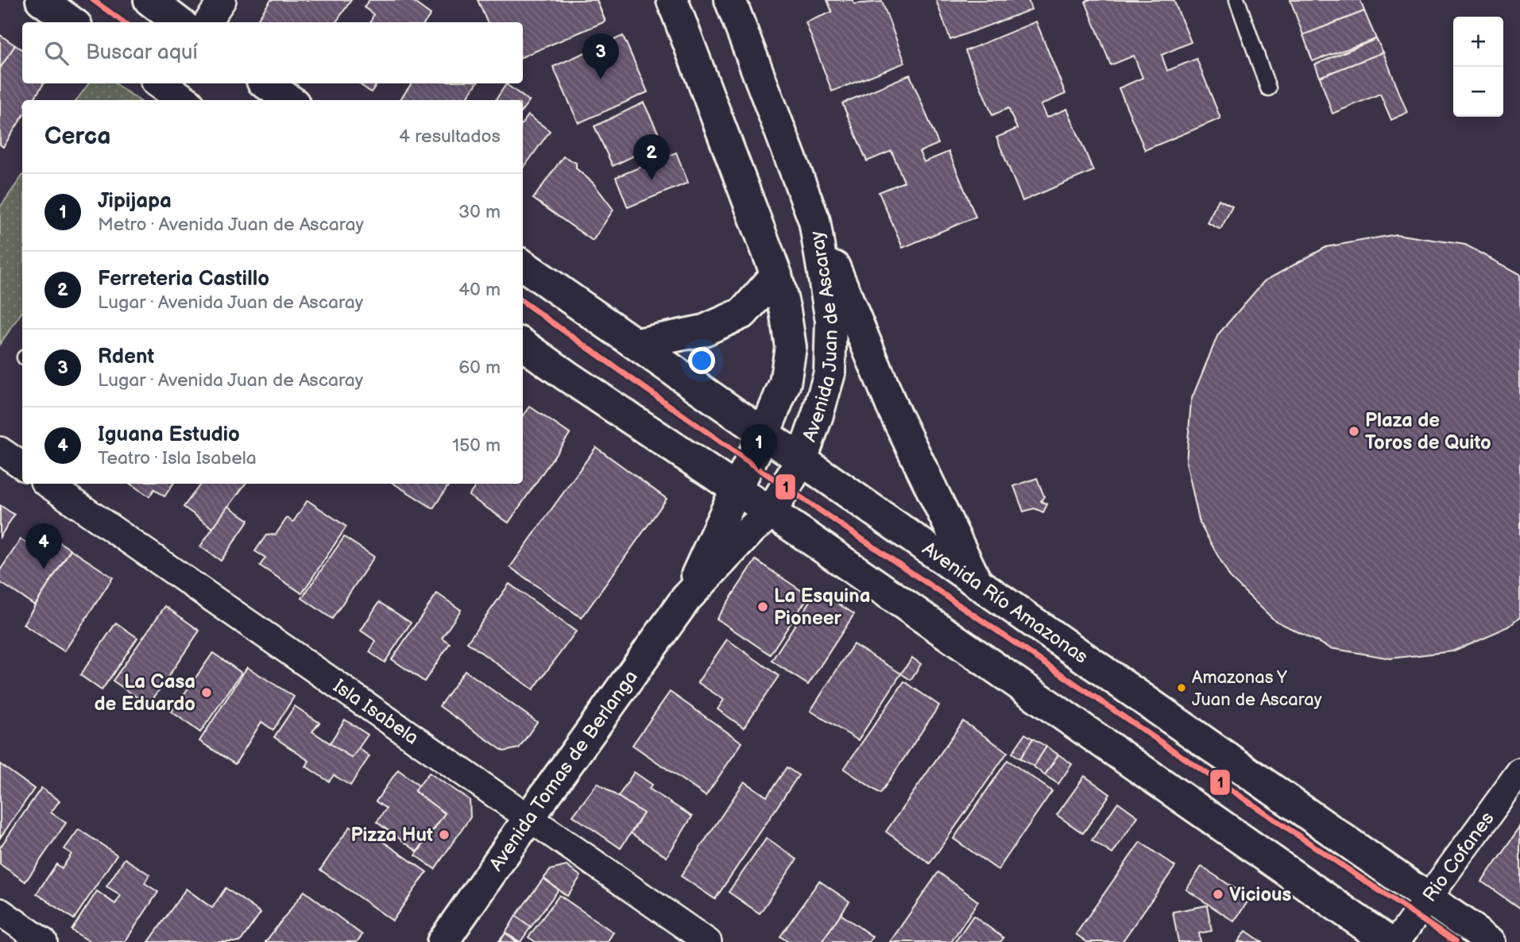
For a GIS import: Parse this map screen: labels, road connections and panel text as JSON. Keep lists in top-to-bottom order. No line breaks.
{"streets":{"main road":["Avenida Juan de Ascaray","Avenida Río Amazonas","Avenida Tomas de Berlanga"],"street":["Isla Isabela","Rio Cofanes"]},"crossings":[["Avenida Juan de Ascaray","Avenida Río Amazonas"],["Avenida Juan de Ascaray","Avenida Tomas de Berlanga"],["Avenida Río Amazonas","Rio Cofanes"],["Isla Isabela","Avenida Tomas de Berlanga"]],"places":["Plaza de Toros de Quito","La Esquina Pioneer","Amazonas Y Juan de Ascaray","La Casa de Eduardo","Pizza Hut","Vicious"],"lines":["transit line 1"],"page":{"map_buttons":["+","−"],"search":"Buscar aquí","pins":["3","2","1","4"],"heading":["Cerca","4 resultados"],"list":[{"mark":"1","name":"Jipijapa","note":"Metro · Avenida Juan de Ascaray","value":"30 m"},{"mark":"2","name":"Ferreteria Castillo","note":"Lugar · Avenida Juan de Ascaray","value":"40 m"},{"mark":"3","name":"Rdent","note":"Lugar · Avenida Juan de Ascaray","value":"60 m"},{"mark":"4","name":"Iguana Estudio","note":"Teatro · Isla Isabela","value":"150 m"}]}}
